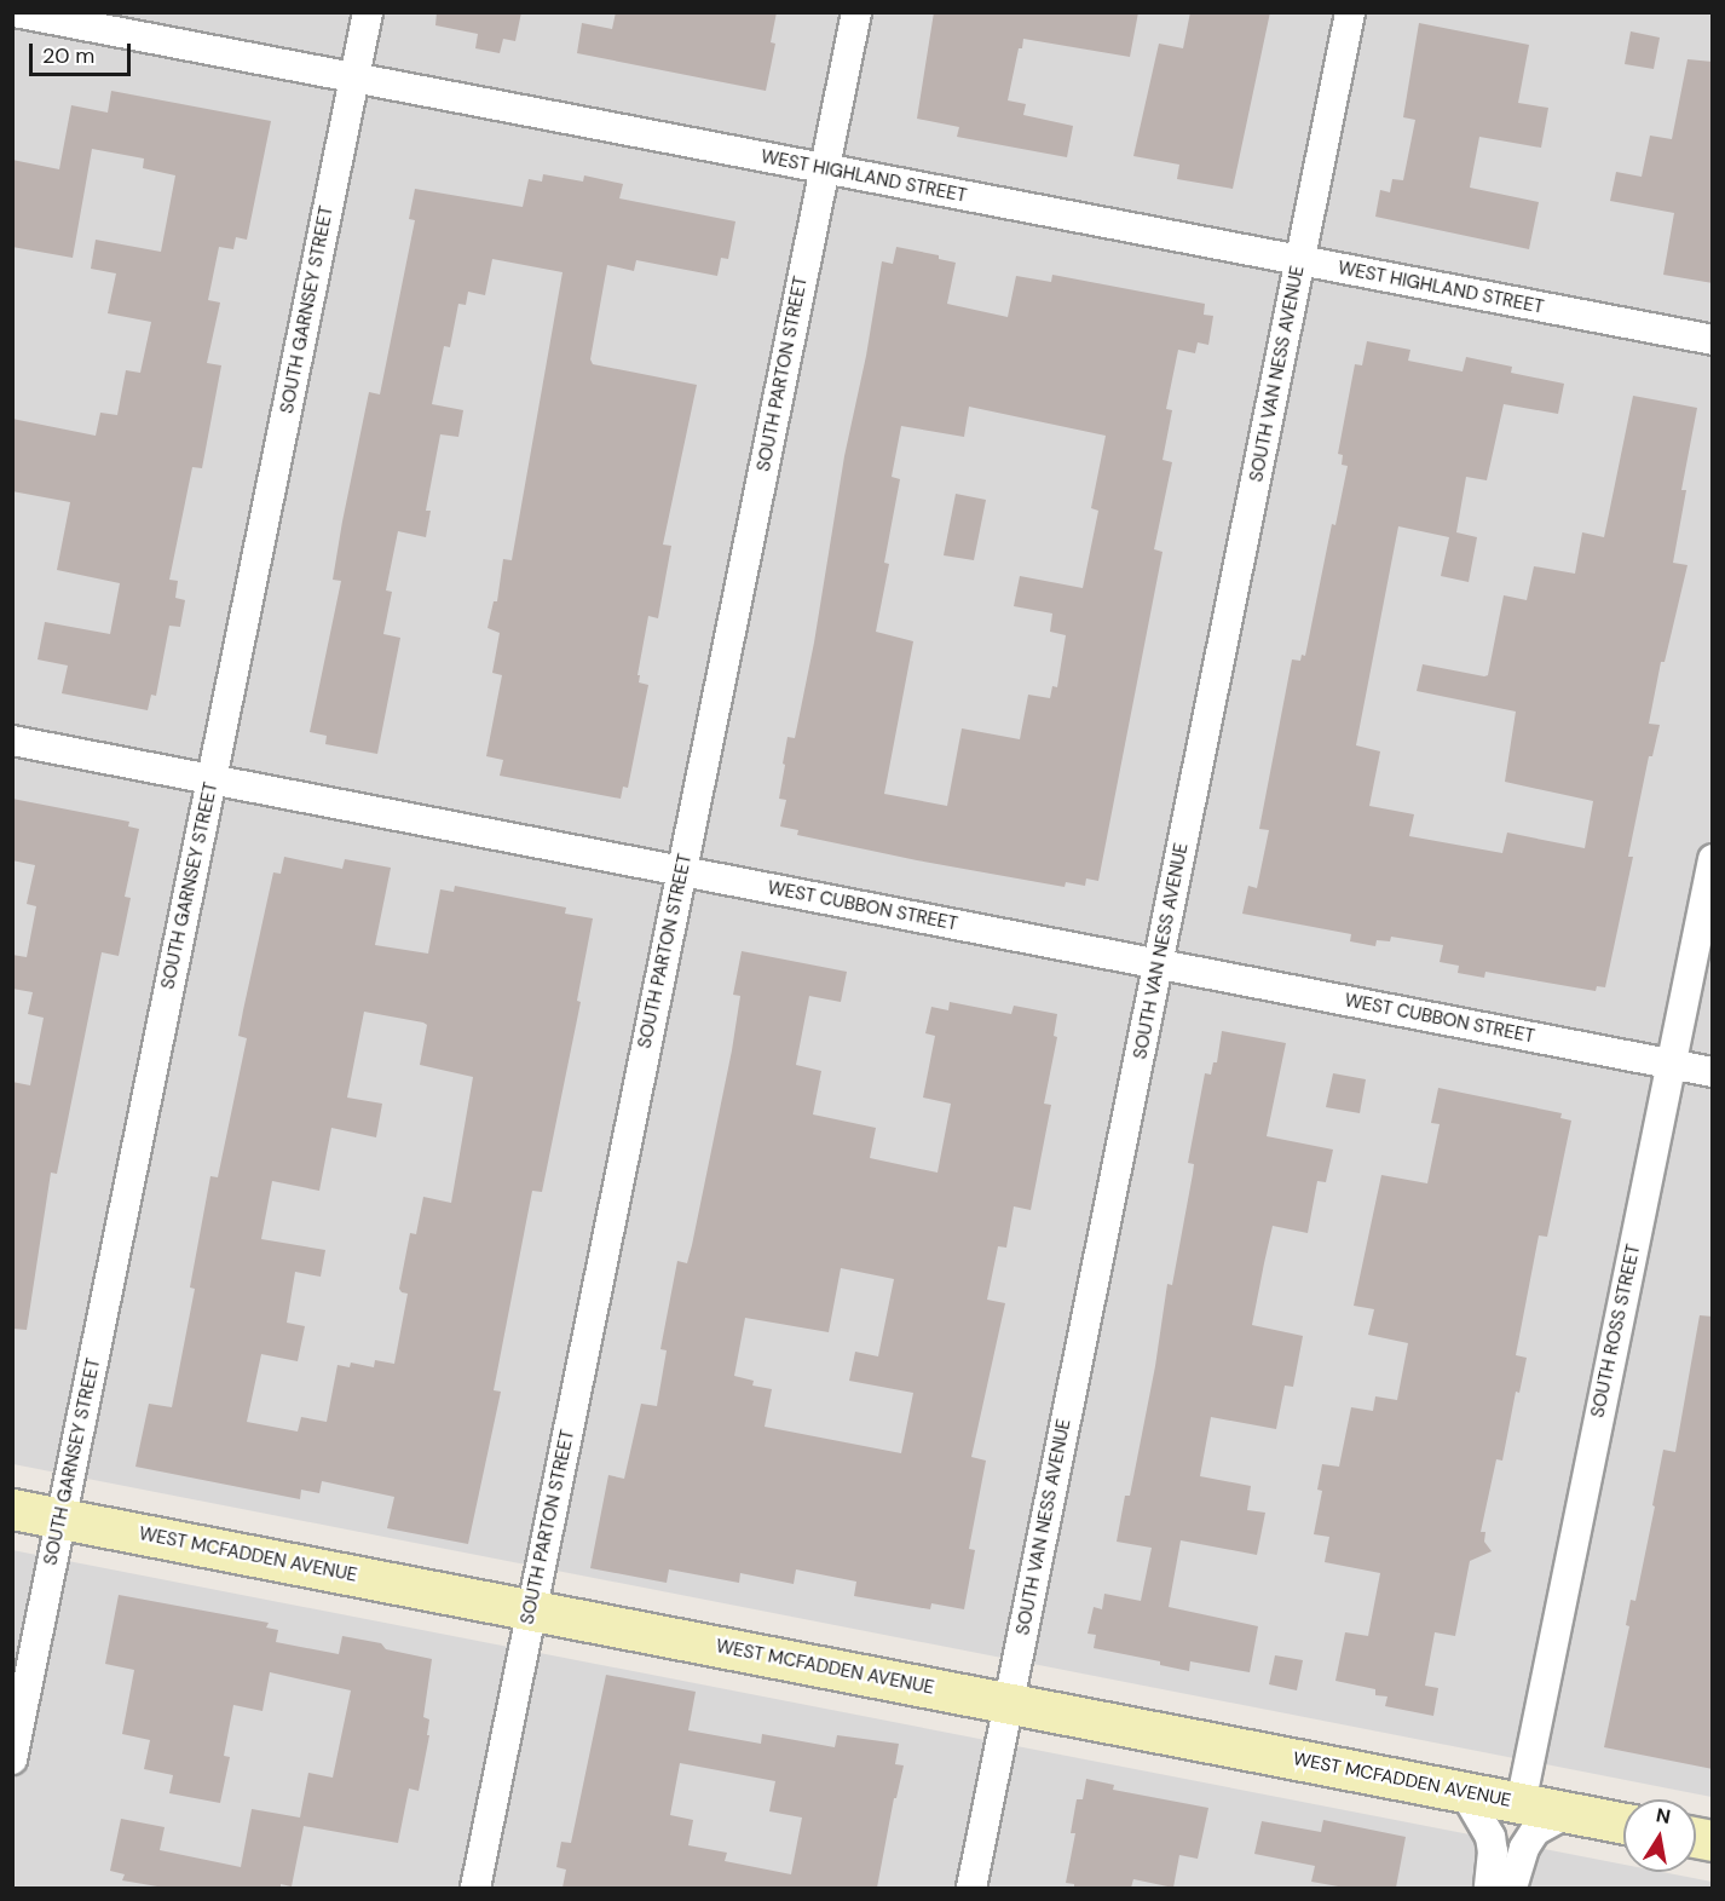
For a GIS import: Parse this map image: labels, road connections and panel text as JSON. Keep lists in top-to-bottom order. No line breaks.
{"streets":{"street":["WEST HIGHLAND STREET","SOUTH GARNSEY STREET","SOUTH PARTON STREET","SOUTH VAN NESS AVENUE","WEST CUBBON STREET","SOUTH ROSS STREET","WEST MCFADDEN AVENUE"]},"crossings":[["WEST HIGHLAND STREET","SOUTH GARNSEY STREET"],["WEST HIGHLAND STREET","SOUTH PARTON STREET"],["WEST HIGHLAND STREET","SOUTH VAN NESS AVENUE"],["SOUTH GARNSEY STREET","WEST CUBBON STREET"],["SOUTH GARNSEY STREET","WEST MCFADDEN AVENUE"],["SOUTH PARTON STREET","WEST CUBBON STREET"],["SOUTH PARTON STREET","WEST MCFADDEN AVENUE"],["SOUTH VAN NESS AVENUE","WEST CUBBON STREET"],["SOUTH VAN NESS AVENUE","WEST MCFADDEN AVENUE"],["WEST CUBBON STREET","SOUTH ROSS STREET"],["SOUTH ROSS STREET","WEST MCFADDEN AVENUE"]],"scale_bar":"20 m","north":"top"}
